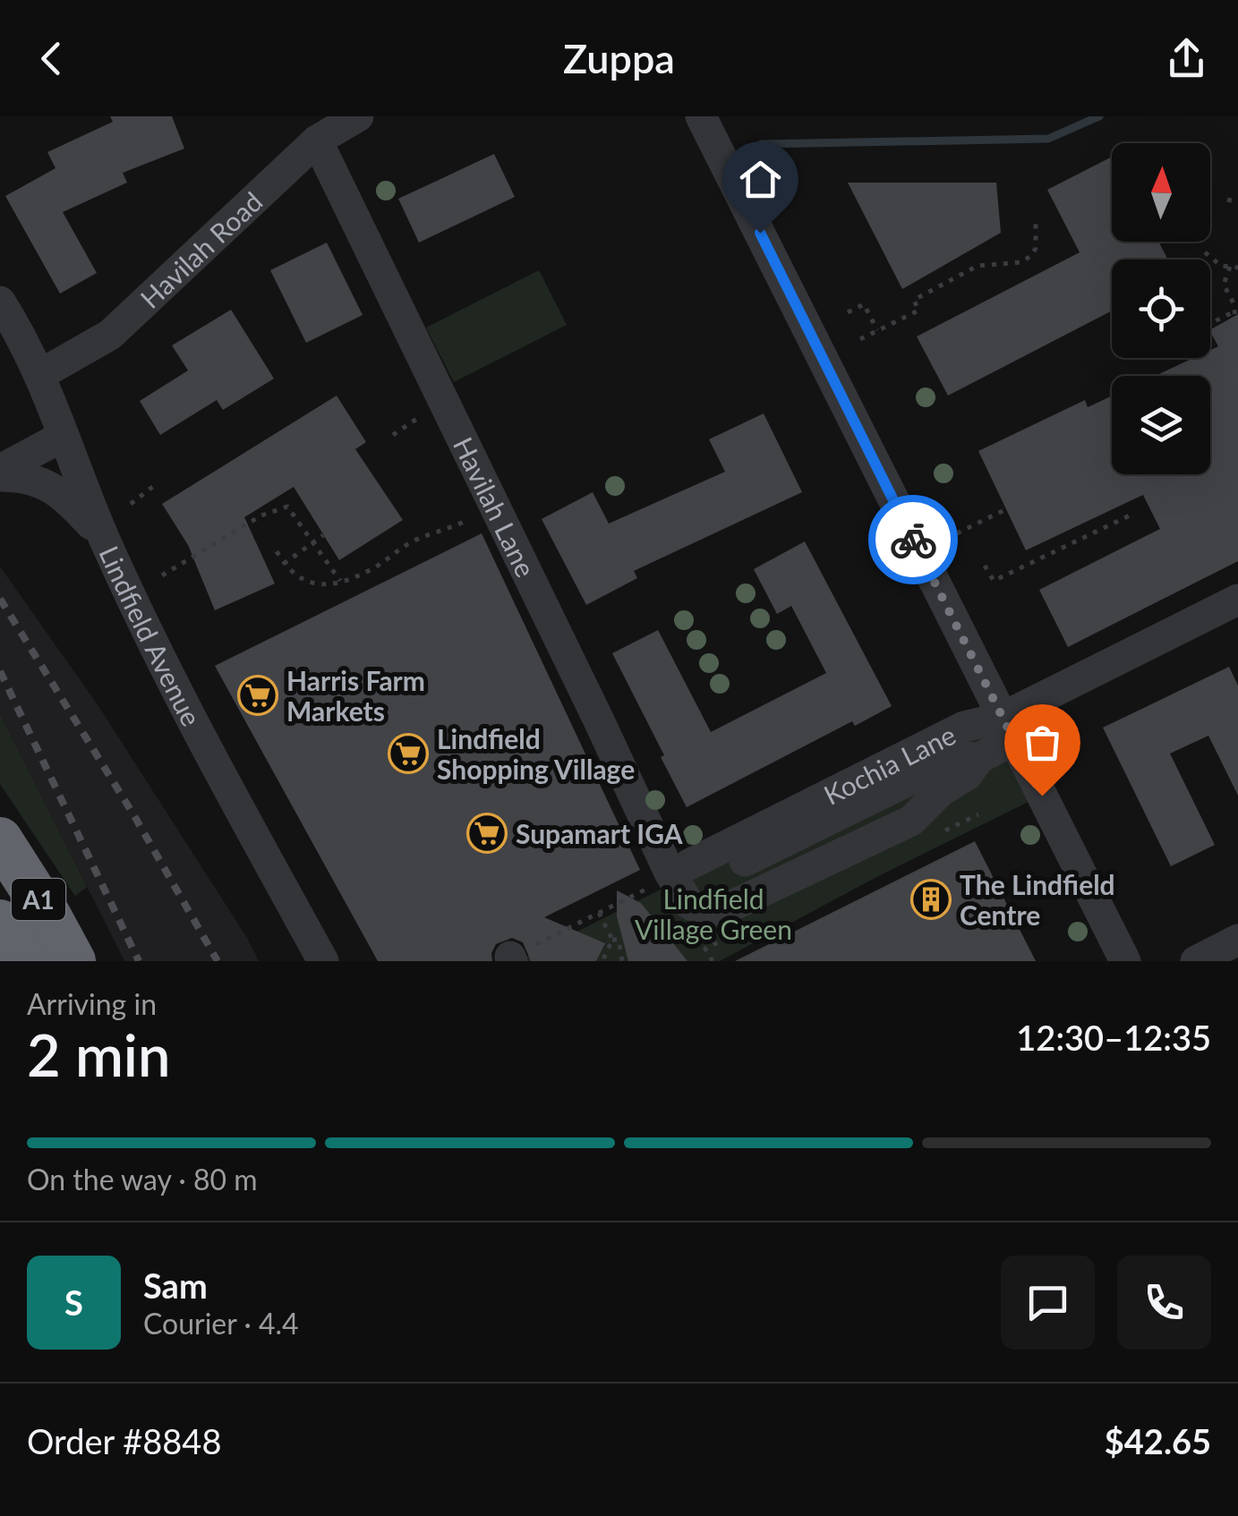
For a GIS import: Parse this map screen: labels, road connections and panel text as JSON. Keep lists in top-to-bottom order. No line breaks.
{"streets":{"highway":["A1"],"street":["Havilah Road","Havilah Lane","Lindfield Avenue","Kochia Lane"]},"crossings":[["Havilah Road","Havilah Lane"],["Havilah Road","Lindfield Avenue"],["Havilah Lane","Kochia Lane"]],"parks":["Lindfield Village Green"],"places":{"supermarket":["Harris Farm Markets","Lindfield Shopping Village","Supamart IGA"],"building":["The Lindfield Centre"]},"north":"top","page":{"header":"Zuppa","heading":["2 min","Arriving in","12:30–12:35"],"panel":["Sam","Courier · 4.4","Order #8848","$42.65"],"bar":"On the way · 80 m","round":"S"}}
